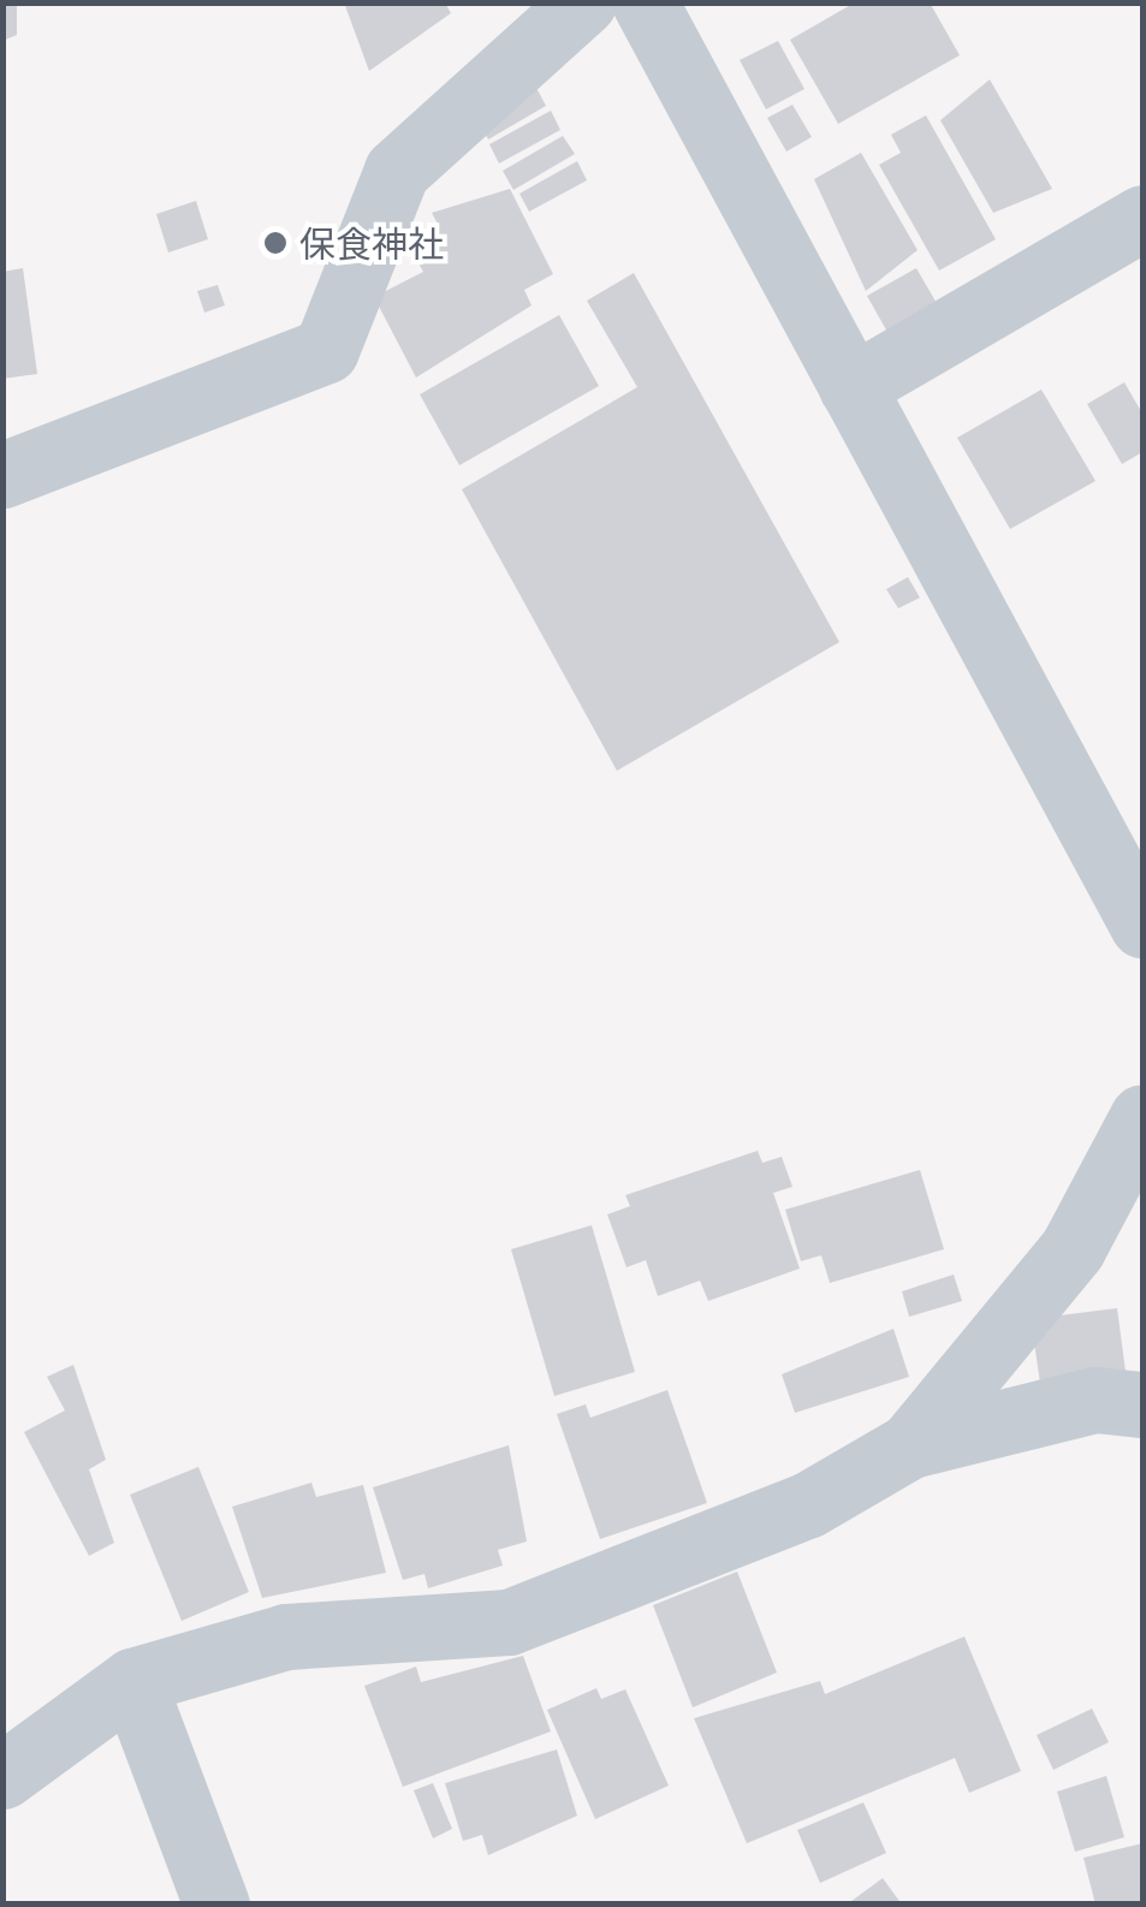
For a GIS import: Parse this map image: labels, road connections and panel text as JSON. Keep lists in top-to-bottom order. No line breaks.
{"places":["保食神社"]}
